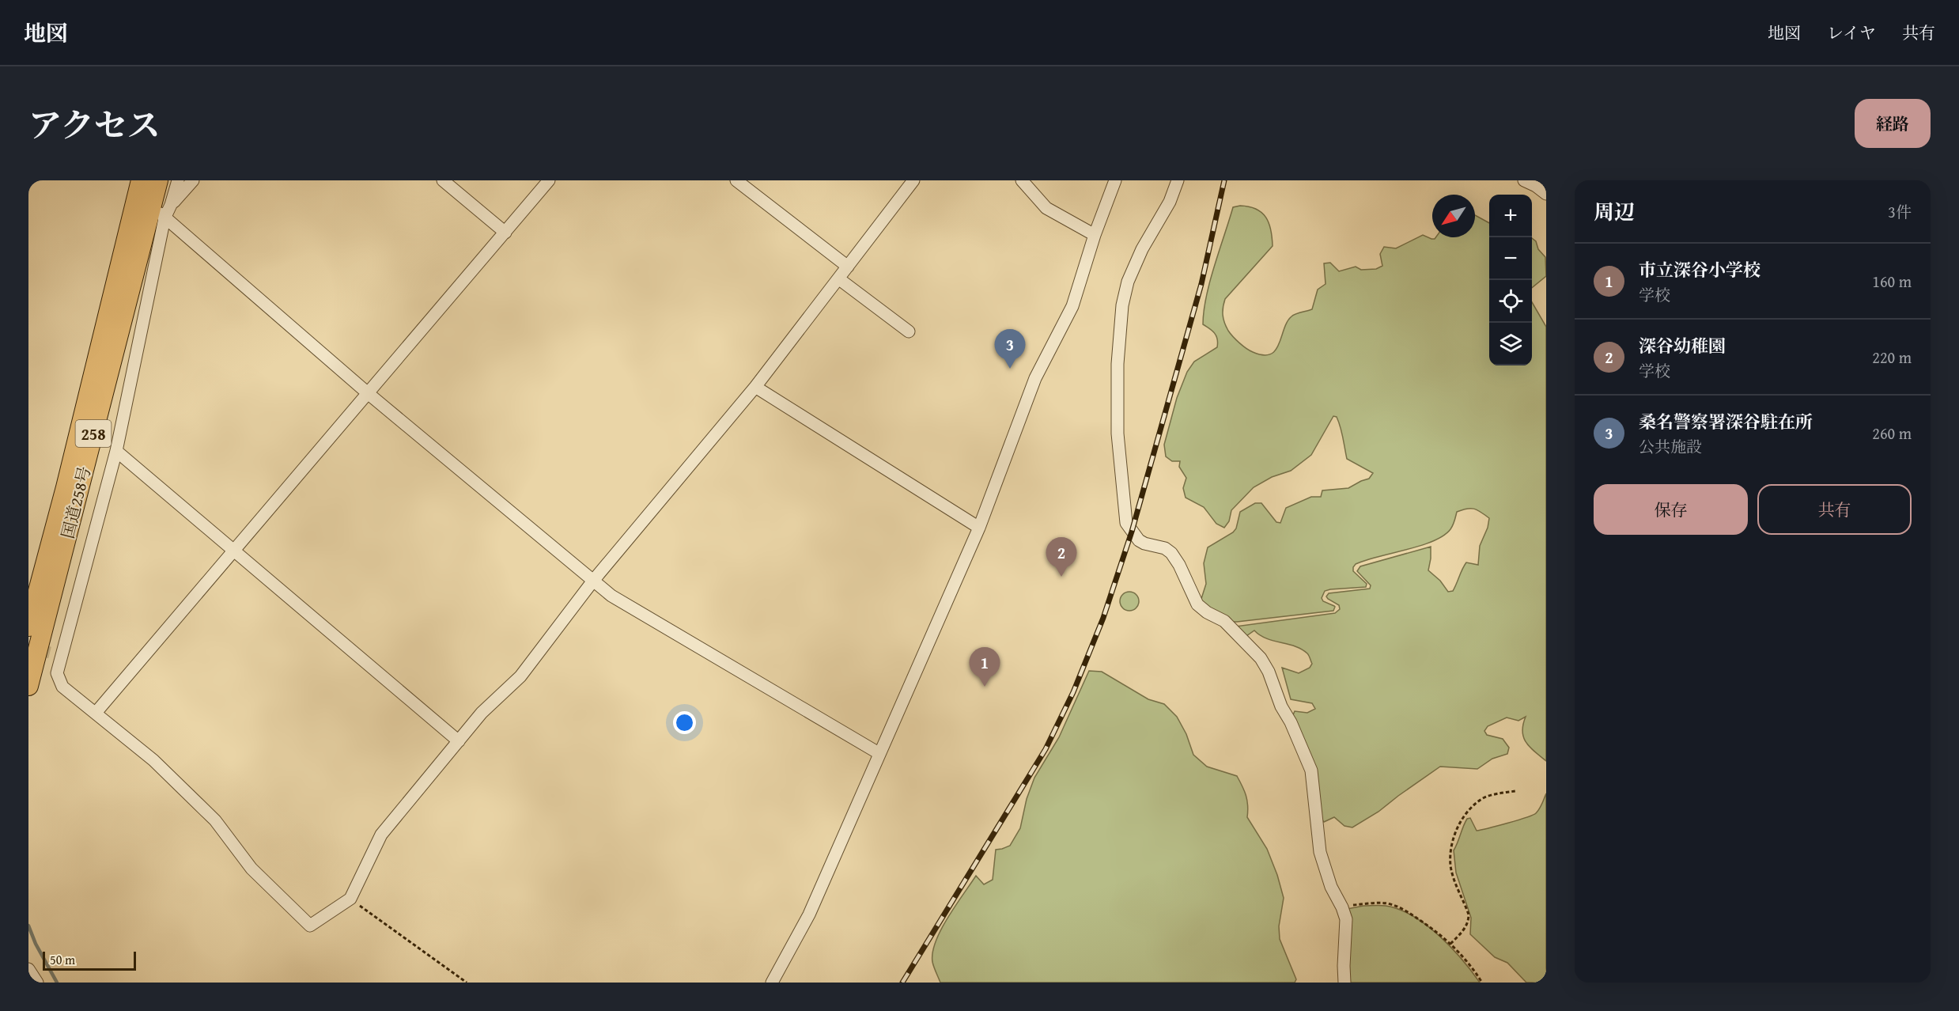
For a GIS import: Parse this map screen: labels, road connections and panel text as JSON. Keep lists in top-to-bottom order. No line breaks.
{"streets":{"highway":["258","国道258号"]},"scale_bar":"50 m","north":"bottom left","page":{"header":"地図","nav":["地図","レイヤ","共有"],"title":"アクセス","buttons":["経路",["保存","共有"]],"heading":["周辺","3件"],"map_buttons":["+","−"],"list":[{"mark":"1","name":"市立深谷小学校","note":"学校","value":"160 m"},{"mark":"2","name":"深谷幼稚園","note":"学校","value":"220 m"},{"mark":"3","name":"桑名警察署深谷駐在所","note":"公共施設","value":"260 m"}],"pins":["3","2","1"],"scale":"50 m"}}
